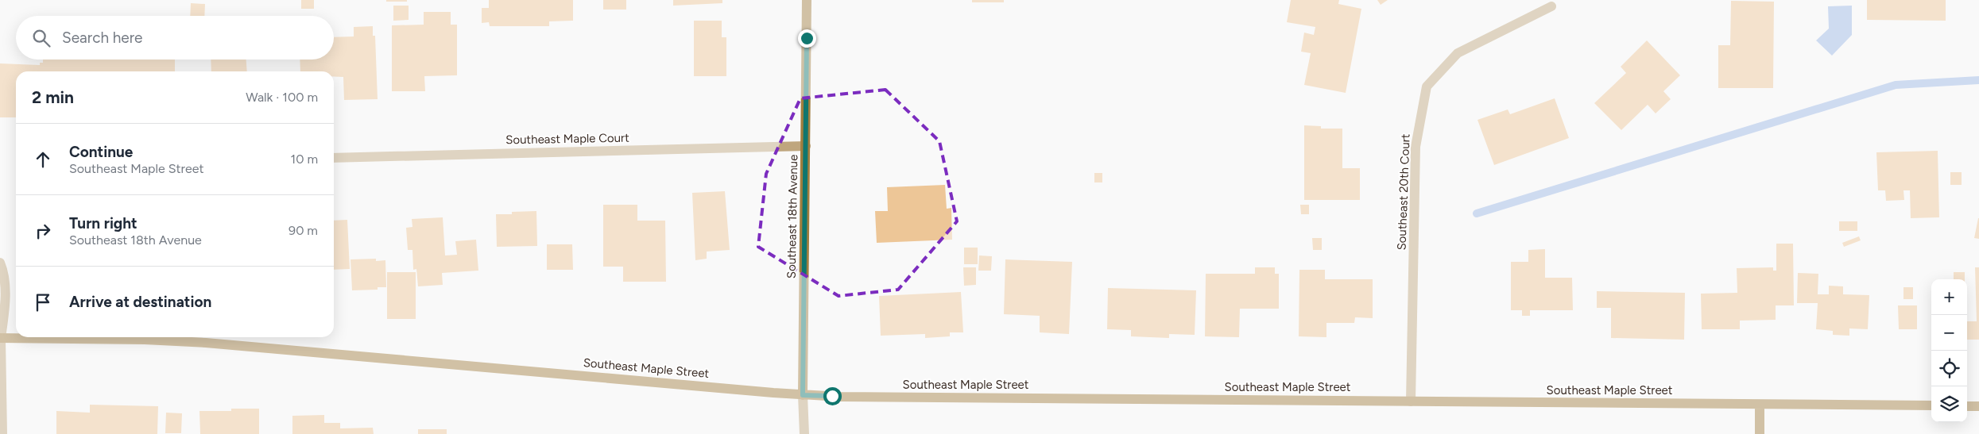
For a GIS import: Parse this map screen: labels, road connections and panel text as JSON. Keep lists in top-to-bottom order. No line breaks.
{"streets":{"street":["Southeast Maple Court","Southeast 20th Court","Southeast 18th Avenue","Southeast Maple Street"]},"crossings":[["Southeast Maple Court","Southeast 18th Avenue"],["Southeast 20th Court","Southeast Maple Street"],["Southeast 18th Avenue","Southeast Maple Street"]],"page":{"search":"Search here","heading":["2 min","Walk · 100 m"],"list":[["Continue","Southeast Maple Street","10 m"],["Turn right","Southeast 18th Avenue","90 m"],"Arrive at destination"],"map_buttons":["+","−"]}}
